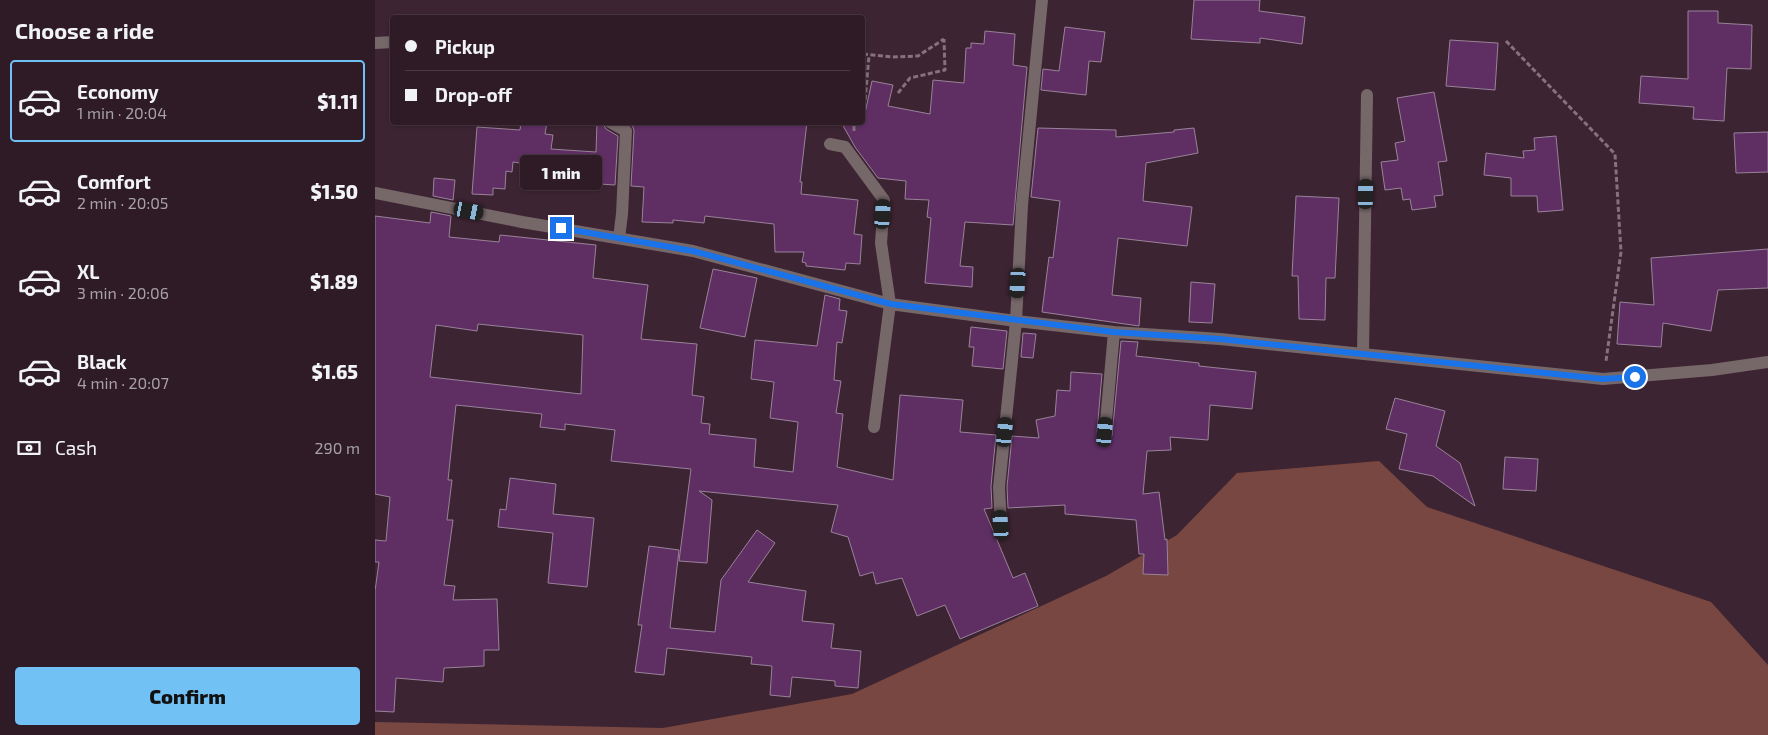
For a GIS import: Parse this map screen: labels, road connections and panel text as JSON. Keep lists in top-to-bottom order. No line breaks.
{"page":{"heading":"Choose a ride","banner":["Pickup","Drop-off"],"list":[{"name":"Economy","note":"1 min · 20:04","value":"$1.11"},{"name":"Comfort","note":"2 min · 20:05","value":"$1.50"},{"name":"XL","note":"3 min · 20:06","value":"$1.89"},{"name":"Black","note":"4 min · 20:07","value":"$1.65"}],"bubble":"1 min","pay":["Cash","290 m"],"buttons":"Confirm"}}
